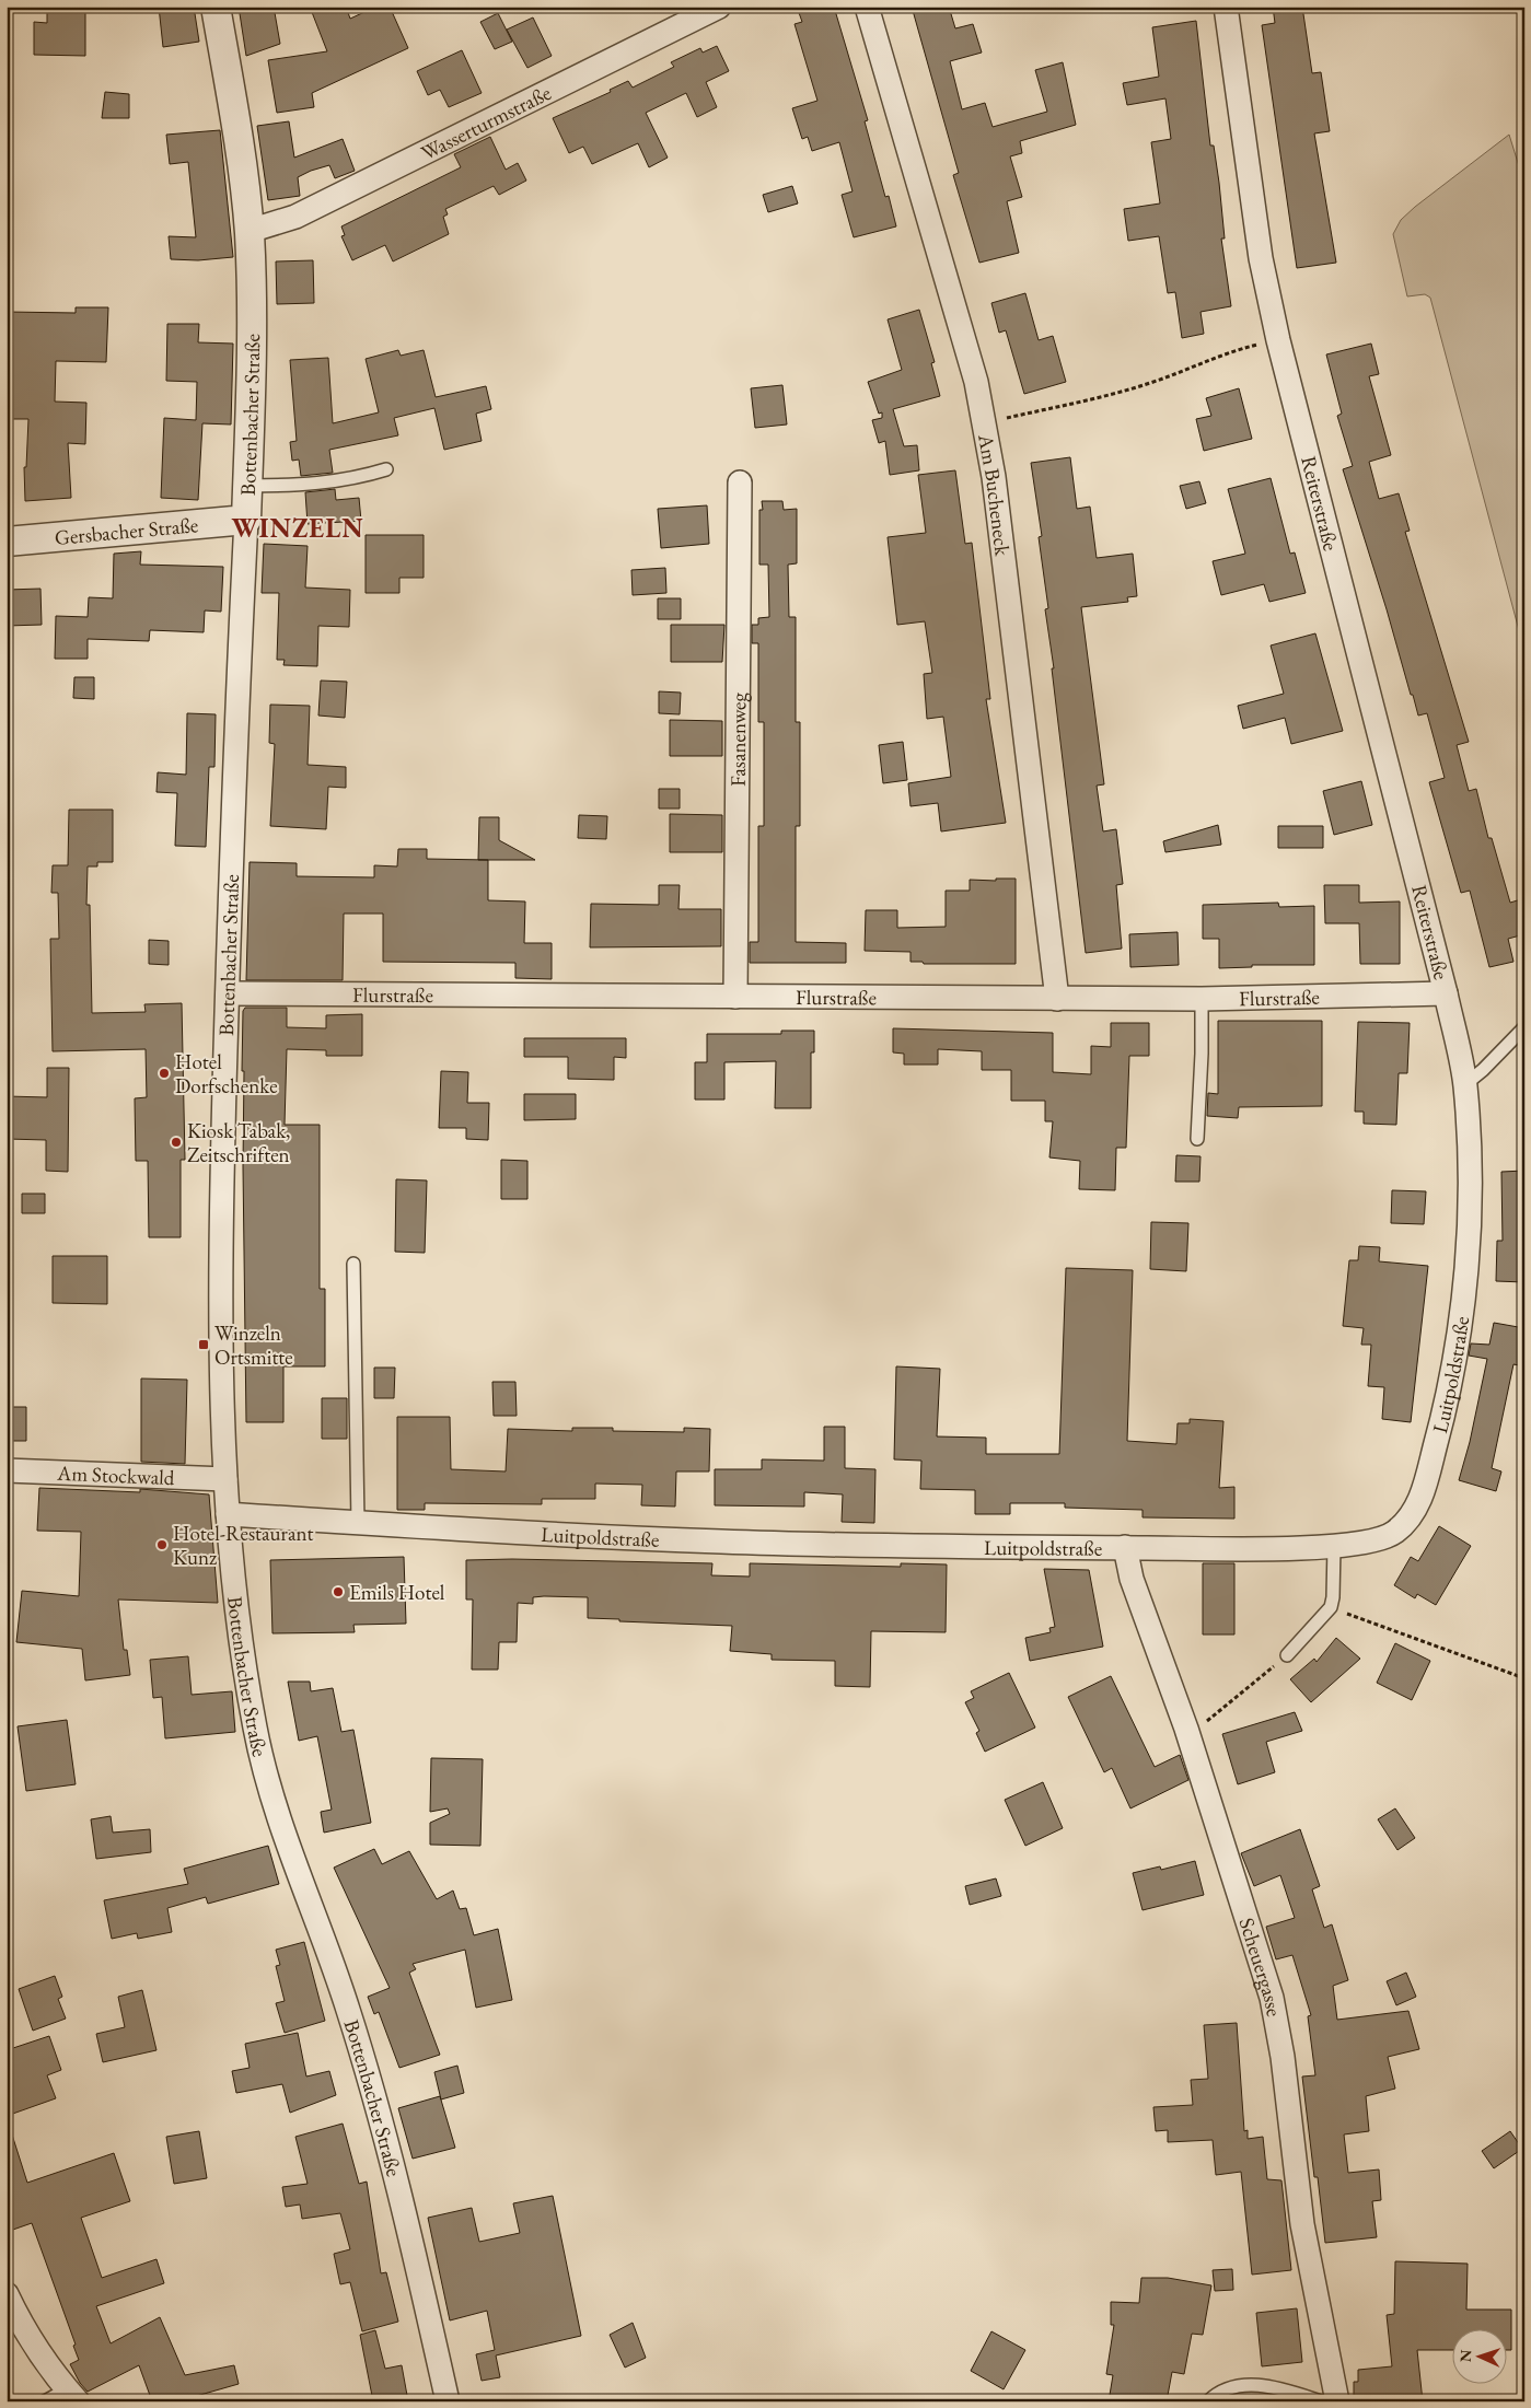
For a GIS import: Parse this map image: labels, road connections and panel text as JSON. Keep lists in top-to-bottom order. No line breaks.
{"streets":{"street":["Wasserturmstraße","Bottenbacher Straße","Am Bucheneck","Reiterstraße","Gersbacher Straße","Fasanenweg","Flurstraße","Luitpoldstraße","Am Stockwald","Scheuergasse"]},"crossings":[["Wasserturmstraße","Bottenbacher Straße"],["Bottenbacher Straße","Gersbacher Straße"],["Bottenbacher Straße","Flurstraße"],["Bottenbacher Straße","Luitpoldstraße"],["Bottenbacher Straße","Am Stockwald"],["Am Bucheneck","Flurstraße"],["Reiterstraße","Flurstraße"],["Reiterstraße","Luitpoldstraße"],["Fasanenweg","Flurstraße"],["Flurstraße","Luitpoldstraße"],["Luitpoldstraße","Scheuergasse"]],"districts":["WINZELN"],"places":{"other":["Hotel Dorfschenke","Kiosk Tabak, Zeitschriften","Hotel-Restaurant Kunz","Emils Hotel"],"transit":["Winzeln Ortsmitte"]},"north":"left"}
